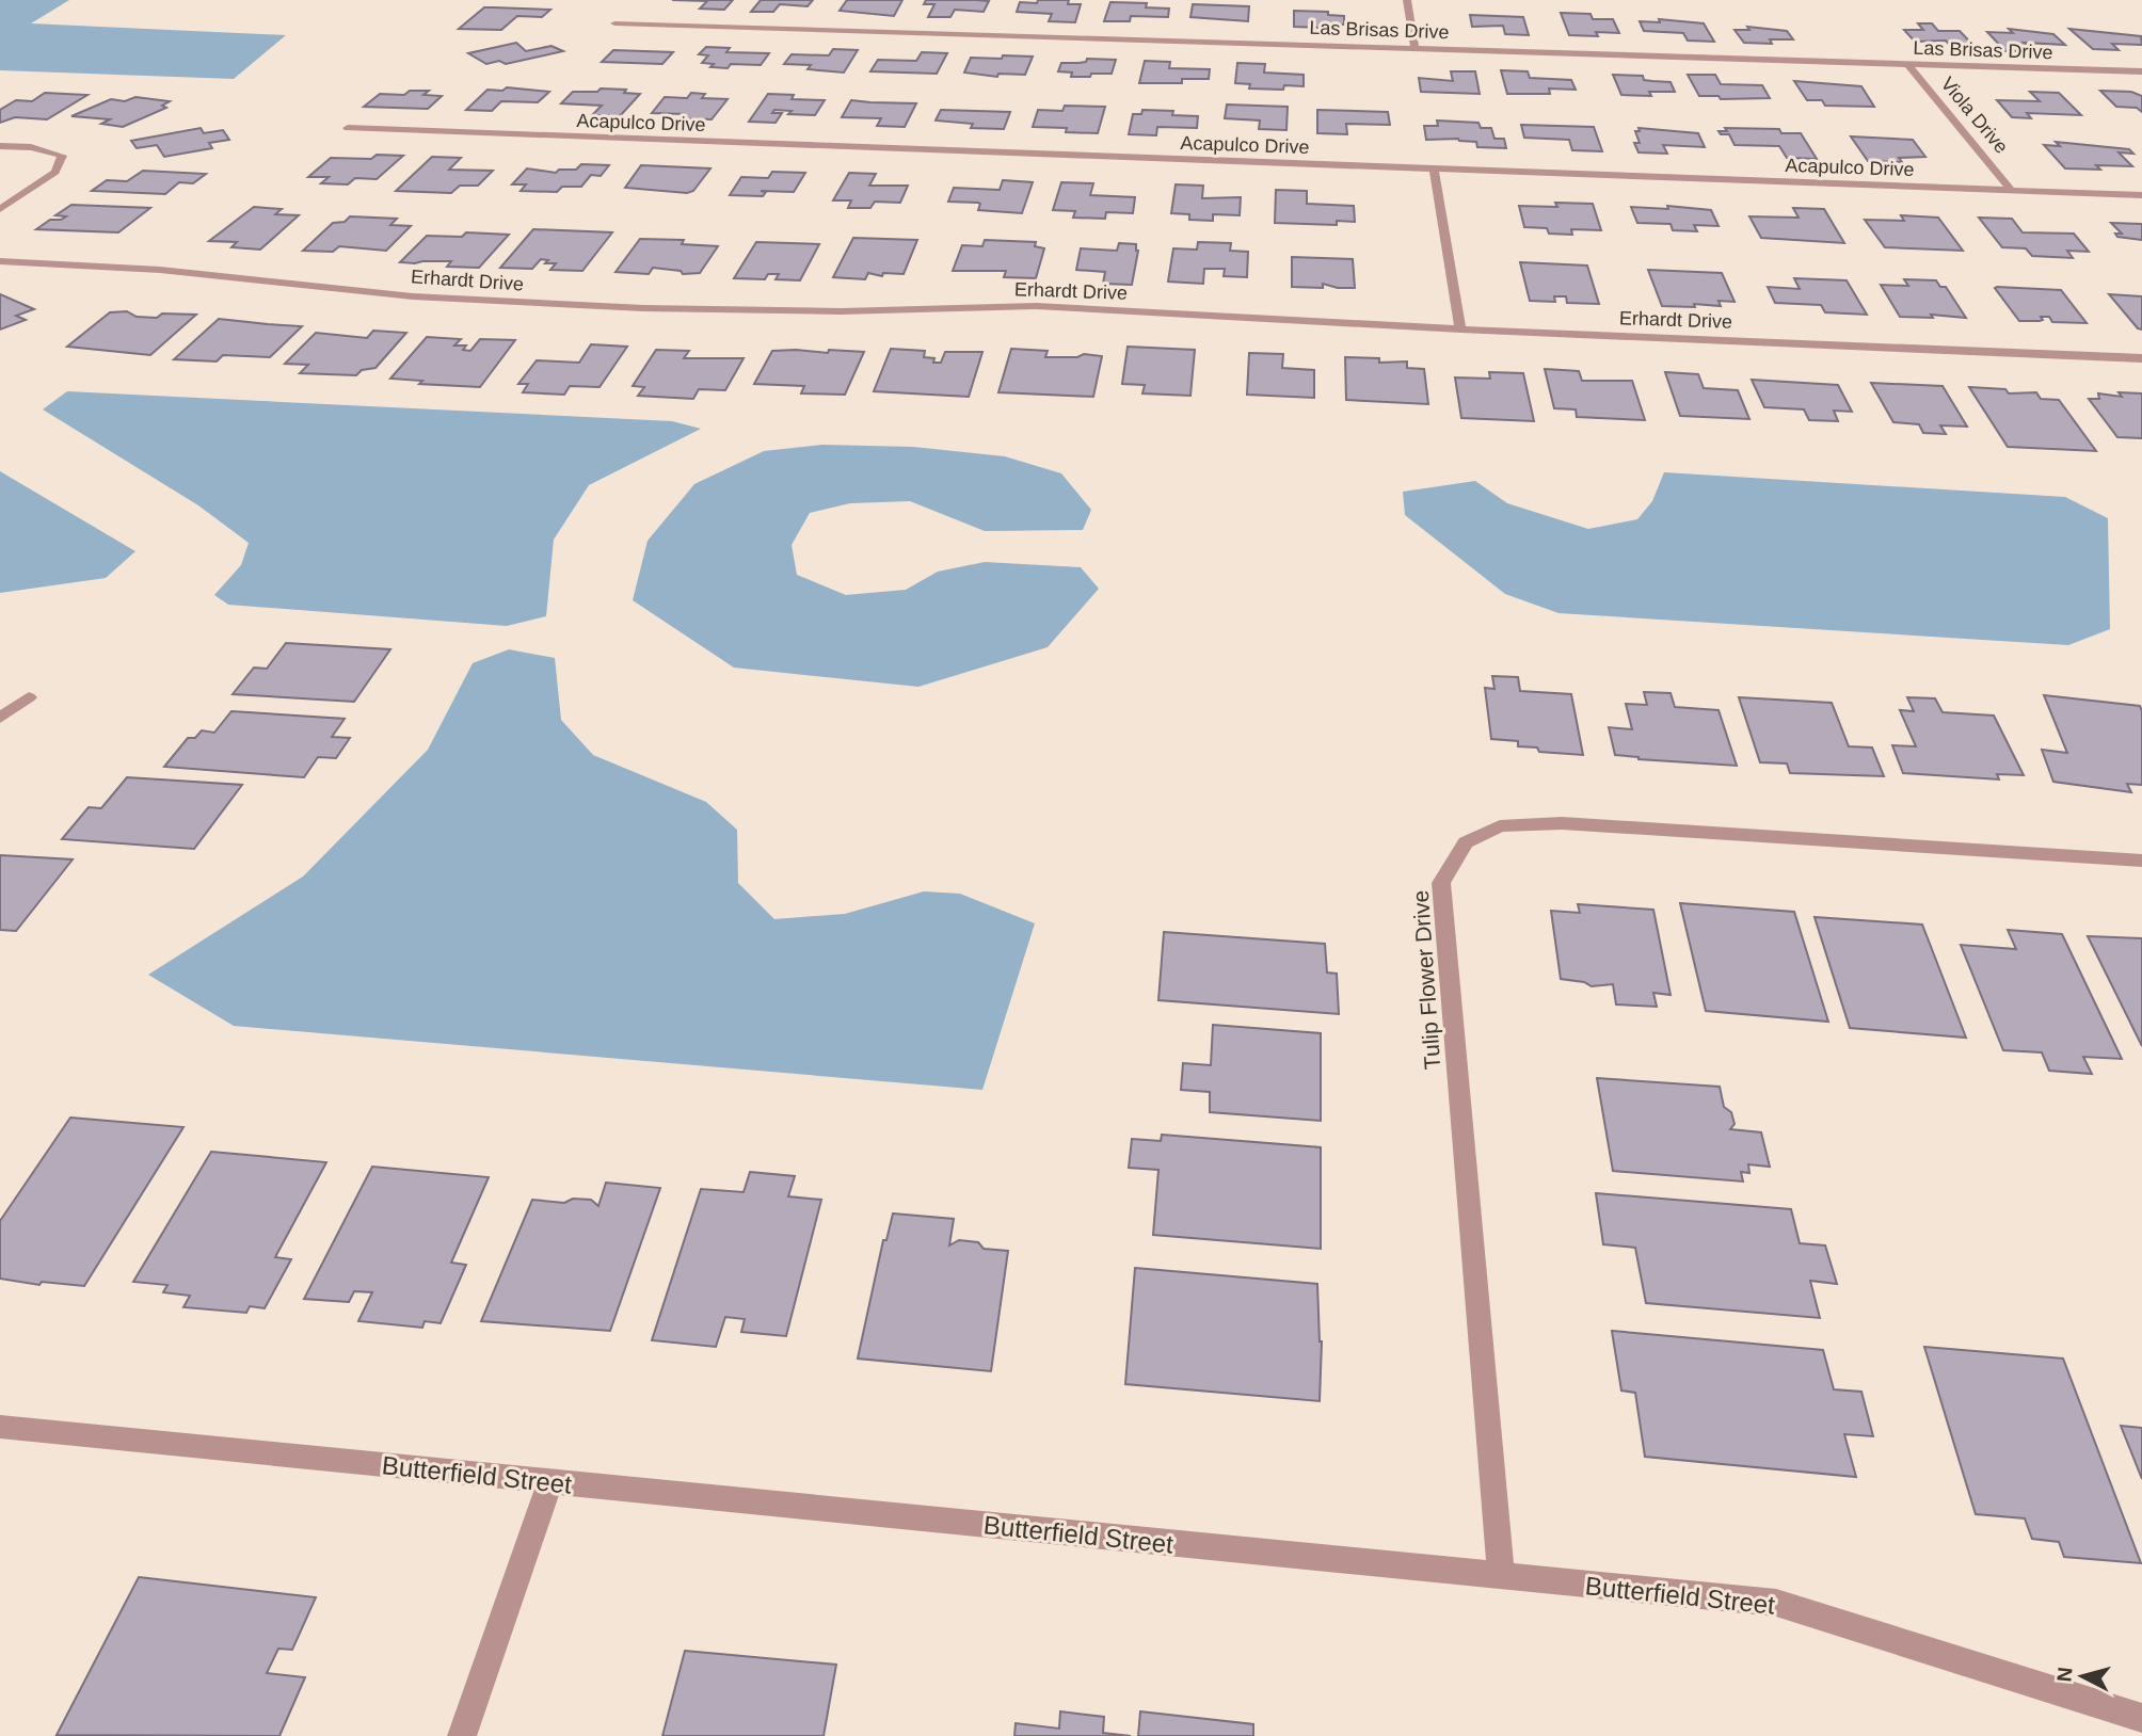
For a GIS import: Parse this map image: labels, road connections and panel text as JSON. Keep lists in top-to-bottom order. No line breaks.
{"streets":{"street":["Las Brisas Drive","Viola Drive","Acapulco Drive","Erhardt Drive","Tulip Flower Drive","Butterfield Street"]},"crossings":[["Las Brisas Drive","Viola Drive"],["Viola Drive","Acapulco Drive"],["Tulip Flower Drive","Butterfield Street"]],"north":"left"}
